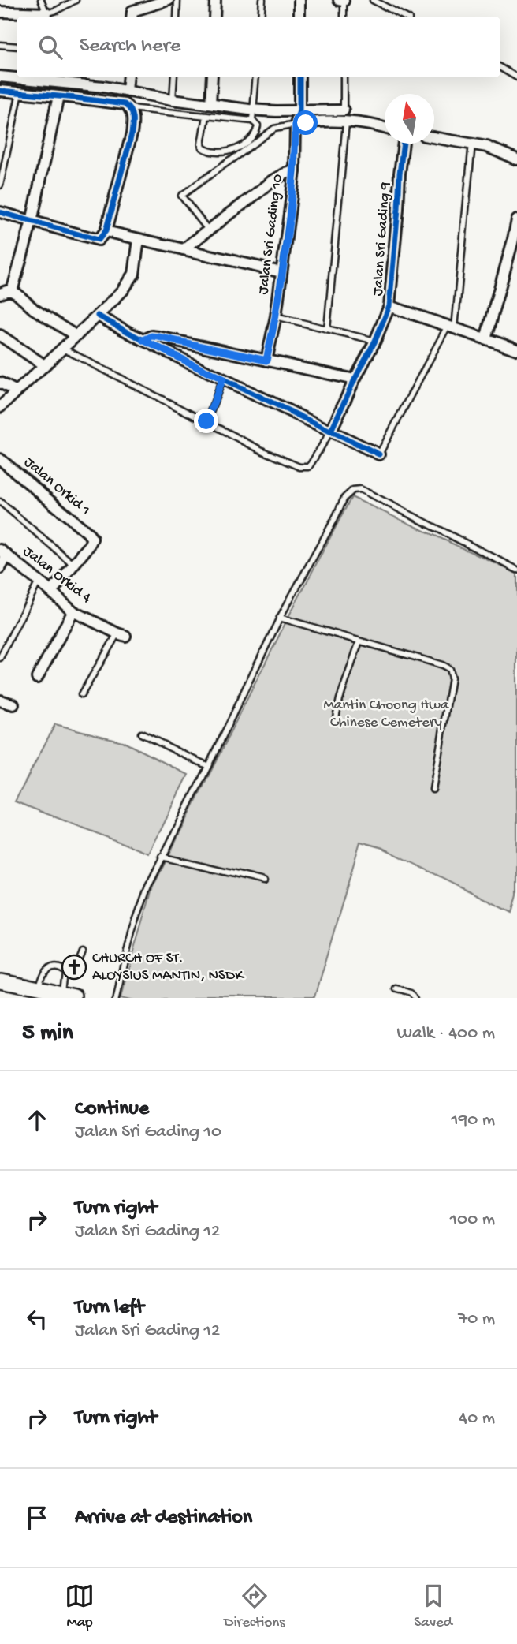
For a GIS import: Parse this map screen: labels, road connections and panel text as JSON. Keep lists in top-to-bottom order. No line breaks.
{"streets":{"street":["Jalan Sri Gading 10","Jalan Sri Gading 9","Jalan Orkid 1","Jalan Orkid 4"]},"parks":["Mantin Choong Hwa Chinese Cemetery"],"places":{"church":["CHURCH OF ST. ALOYSIUS MANTIN, NSDK"]},"north":"top","page":{"search":"Search here","heading":["5 min","Walk · 400 m"],"list":[["Continue","Jalan Sri Gading 10","190 m"],["Turn right","Jalan Sri Gading 12","100 m"],["Turn left","Jalan Sri Gading 12","70 m"],["Turn right","40 m"],"Arrive at destination"],"nav":["Map","Directions","Saved"]}}
